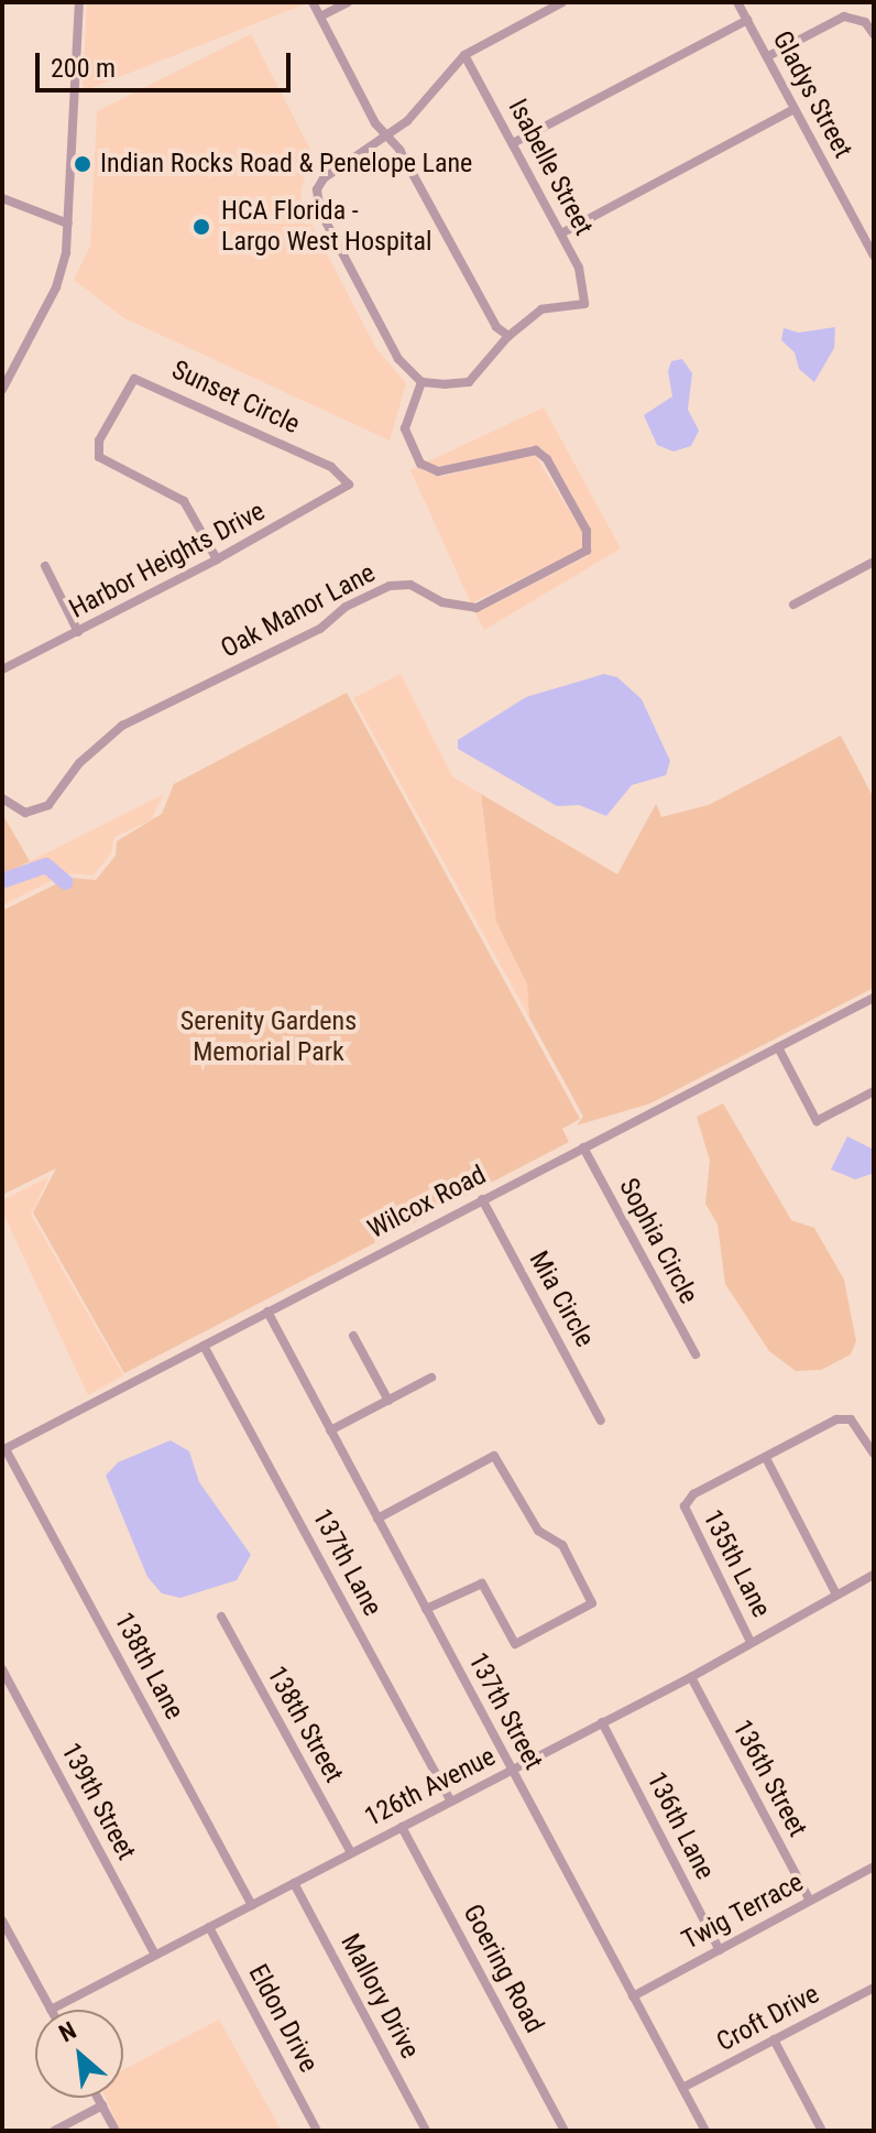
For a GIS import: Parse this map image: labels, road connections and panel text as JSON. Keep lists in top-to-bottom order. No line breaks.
{"streets":{"street":["Gladys Street","Isabelle Street","Sunset Circle","Harbor Heights Drive","Oak Manor Lane","Wilcox Road","Sophia Circle","Mia Circle","137th Lane","135th Lane","138th Lane","137th Street","138th Street","136th Street","126th Avenue","139th Street","136th Lane","Twig Terrace","Goering Road","Mallory Drive","Eldon Drive","Croft Drive"]},"crossings":[["Sunset Circle","Harbor Heights Drive"],["Wilcox Road","Sophia Circle"],["Wilcox Road","Mia Circle"],["Wilcox Road","137th Lane"],["Wilcox Road","138th Lane"],["Wilcox Road","137th Street"],["137th Lane","126th Avenue"],["135th Lane","126th Avenue"],["138th Lane","126th Avenue"],["137th Street","126th Avenue"],["137th Street","Twig Terrace"],["137th Street","Croft Drive"],["138th Street","126th Avenue"],["136th Street","126th Avenue"],["136th Street","Twig Terrace"],["126th Avenue","139th Street"],["126th Avenue","136th Lane"],["126th Avenue","Goering Road"],["126th Avenue","Mallory Drive"],["126th Avenue","Eldon Drive"],["136th Lane","Twig Terrace"]],"parks":["Serenity Gardens Memorial Park"],"places":["Indian Rocks Road & Penelope Lane","HCA Florida - Largo West Hospital"],"scale_bar":"200 m","north":"top left"}
